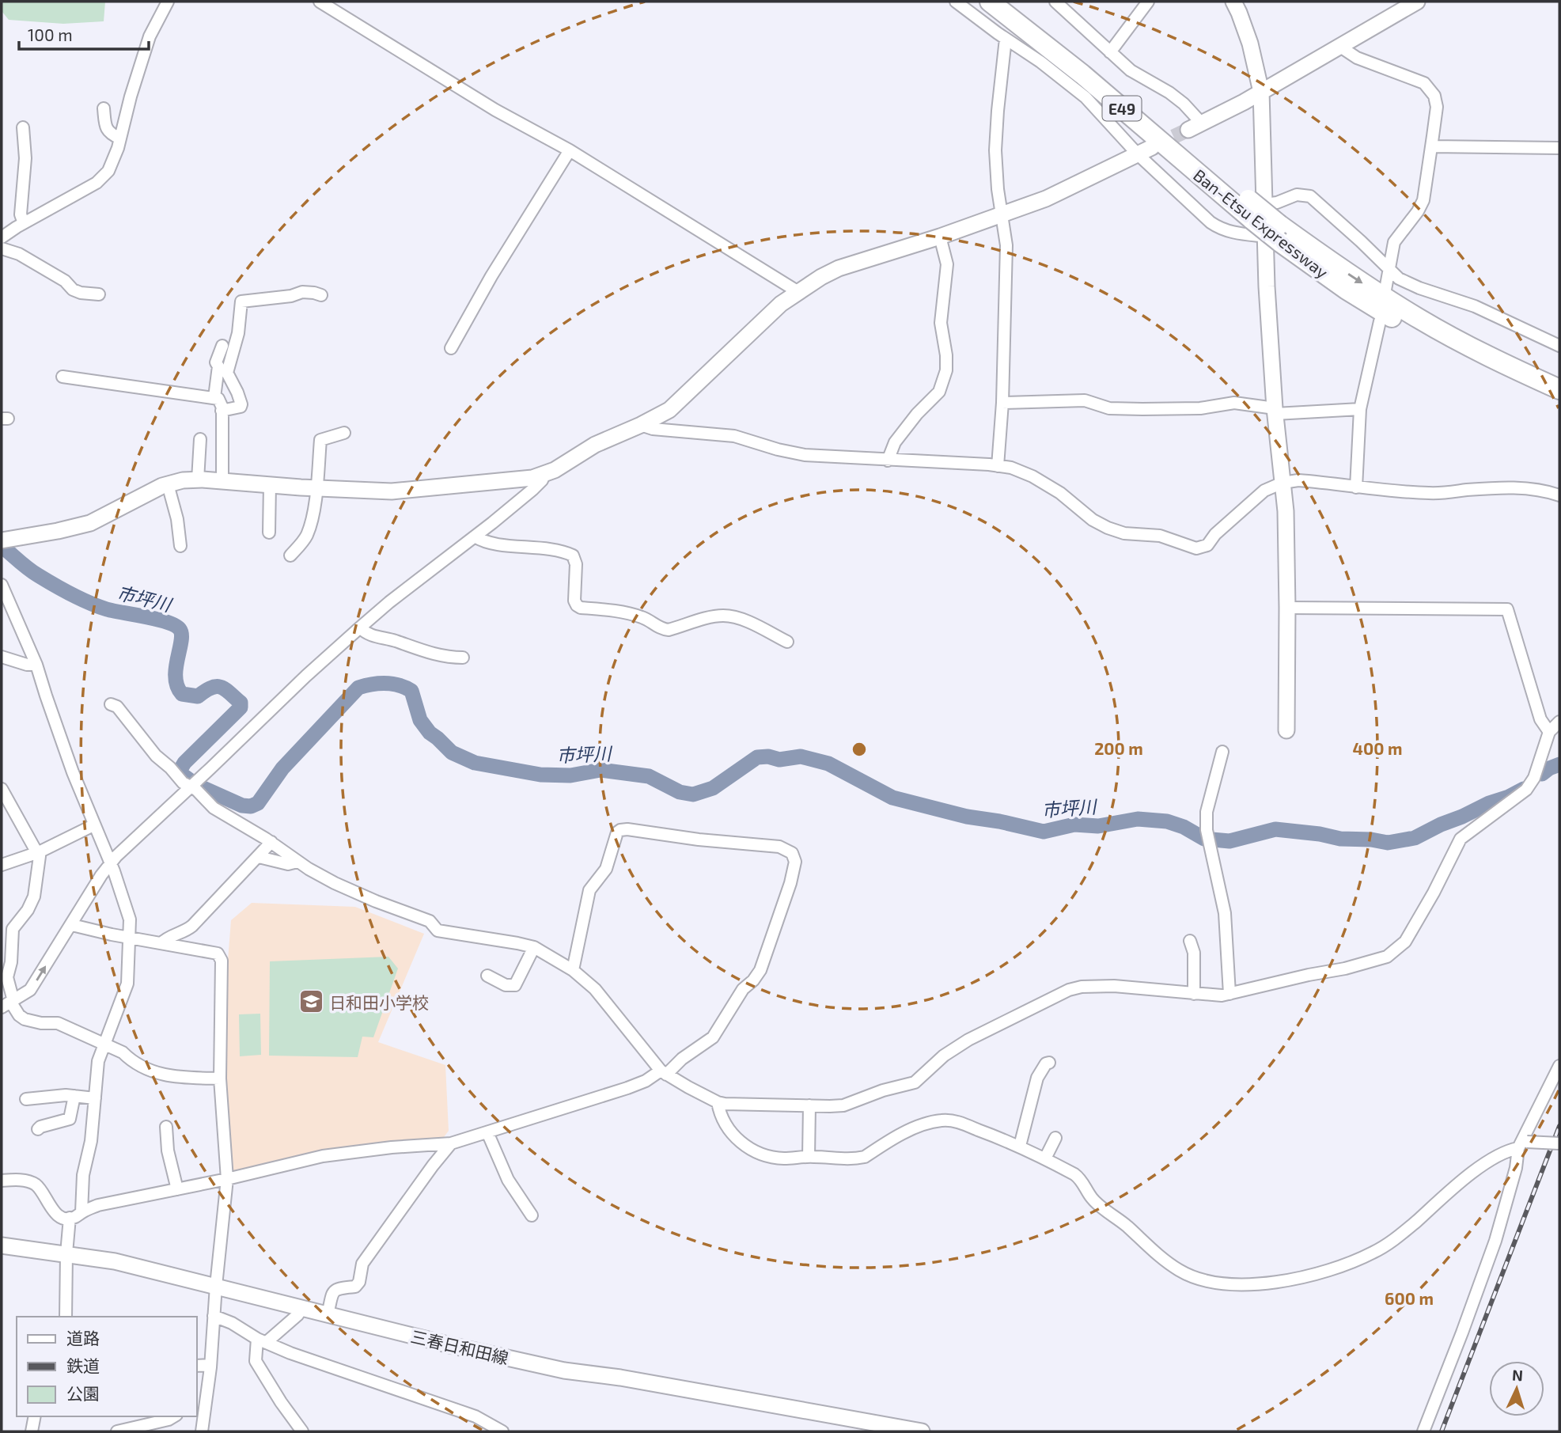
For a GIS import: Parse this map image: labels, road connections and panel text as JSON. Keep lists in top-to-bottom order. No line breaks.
{"streets":{"highway":["E49","Ban-Etsu Expressway"],"street":["三春日和田線"]},"water":["市坪川"],"places":{"school or university":["日和田小学校"]},"legend":["道路","鉄道","公園"],"scale_bar":"100 m","north":"top","rings":["200 m","400 m","600 m"]}
